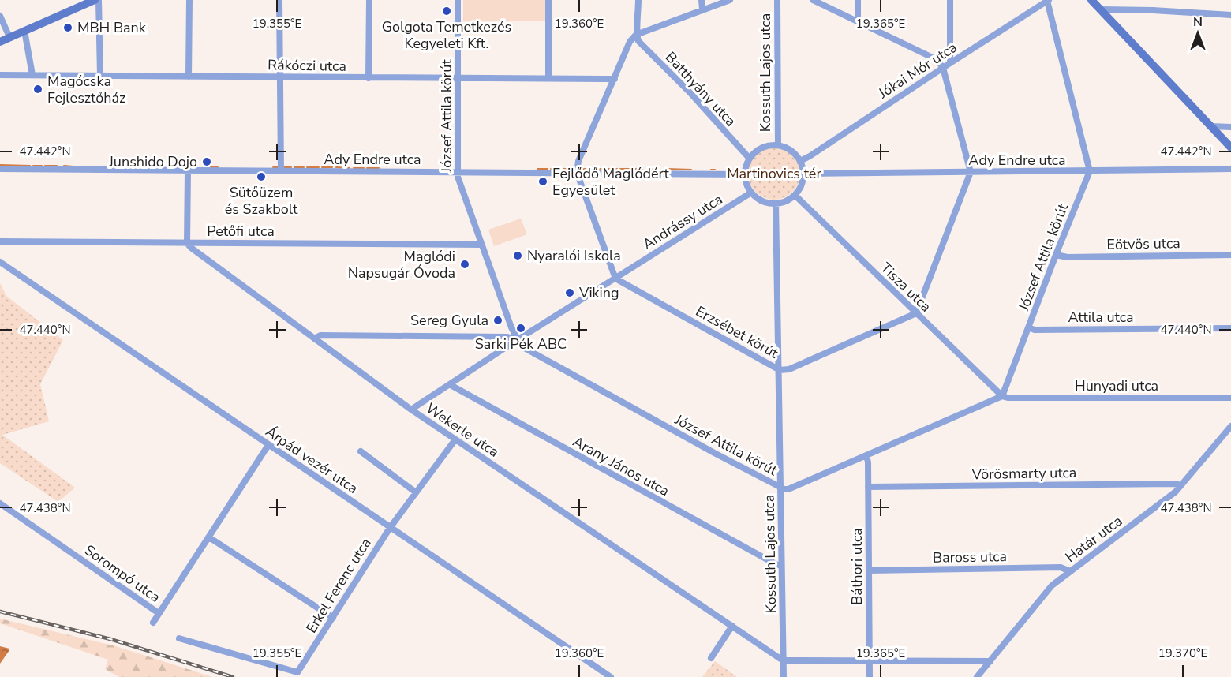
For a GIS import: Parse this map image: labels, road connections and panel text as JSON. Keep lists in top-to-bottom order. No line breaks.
{"streets":{"street":["Rákóczi utca","Jókai Mór utca","Kossuth Lajos utca","Batthyány utca","József Attila körút","Ady Endre utca","Andrássy utca","Petőfi utca","Eötvös utca","Tisza utca","Attila utca","Erzsébet körút","Hunyadi utca","Wekerle utca","Árpád vezér utca","Arany János utca","Vörösmarty utca","Határ utca","Baross utca","Báthori utca","Sorompó utca","Erkel Ferenc utca"]},"crossings":[["Rákóczi utca","József Attila körút"],["Jókai Mór utca","Kossuth Lajos utca"],["Jókai Mór utca","Batthyány utca"],["Jókai Mór utca","Ady Endre utca"],["Jókai Mór utca","Andrássy utca"],["Jókai Mór utca","Tisza utca"],["Kossuth Lajos utca","Batthyány utca"],["Kossuth Lajos utca","József Attila körút"],["Kossuth Lajos utca","Ady Endre utca"],["Kossuth Lajos utca","Andrássy utca"],["Kossuth Lajos utca","Tisza utca"],["Kossuth Lajos utca","Erzsébet körút"],["Kossuth Lajos utca","Wekerle utca"],["Kossuth Lajos utca","Arany János utca"],["Batthyány utca","Ady Endre utca"],["Batthyány utca","Andrássy utca"],["Batthyány utca","Tisza utca"],["József Attila körút","Ady Endre utca"],["József Attila körút","Andrássy utca"],["József Attila körút","Petőfi utca"],["József Attila körút","Eötvös utca"],["József Attila körút","Tisza utca"],["József Attila körút","Attila utca"],["József Attila körút","Hunyadi utca"],["József Attila körút","Báthori utca"],["Ady Endre utca","Andrássy utca"],["Ady Endre utca","Tisza utca"],["Andrássy utca","Tisza utca"],["Andrássy utca","Erzsébet körút"],["Andrássy utca","Wekerle utca"],["Andrássy utca","Arany János utca"],["Petőfi utca","Wekerle utca"],["Tisza utca","Erzsébet körút"],["Tisza utca","Hunyadi utca"],["Wekerle utca","Erkel Ferenc utca"],["Árpád vezér utca","Sorompó utca"],["Árpád vezér utca","Erkel Ferenc utca"],["Vörösmarty utca","Határ utca"],["Vörösmarty utca","Báthori utca"],["Határ utca","Baross utca"],["Baross utca","Báthori utca"]],"parks":["Martinovics tér"],"places":["Golgota Temetkezés Kegyeleti Kft.","MBH Bank","Magócska Fejlesztőház","Junshido Dojo","Sütőüzem és Szakbolt","Fejlődő Maglódért Egyesület","Nyaralói Iskola","Maglódi Napsugár Óvoda","Viking","Sereg Gyula","Sarki Pék ABC"],"north":"top","coordinates":["19.355°E","19.360°E","19.365°E","47.442°N","47.440°N","47.438°N","19.370°E"]}
